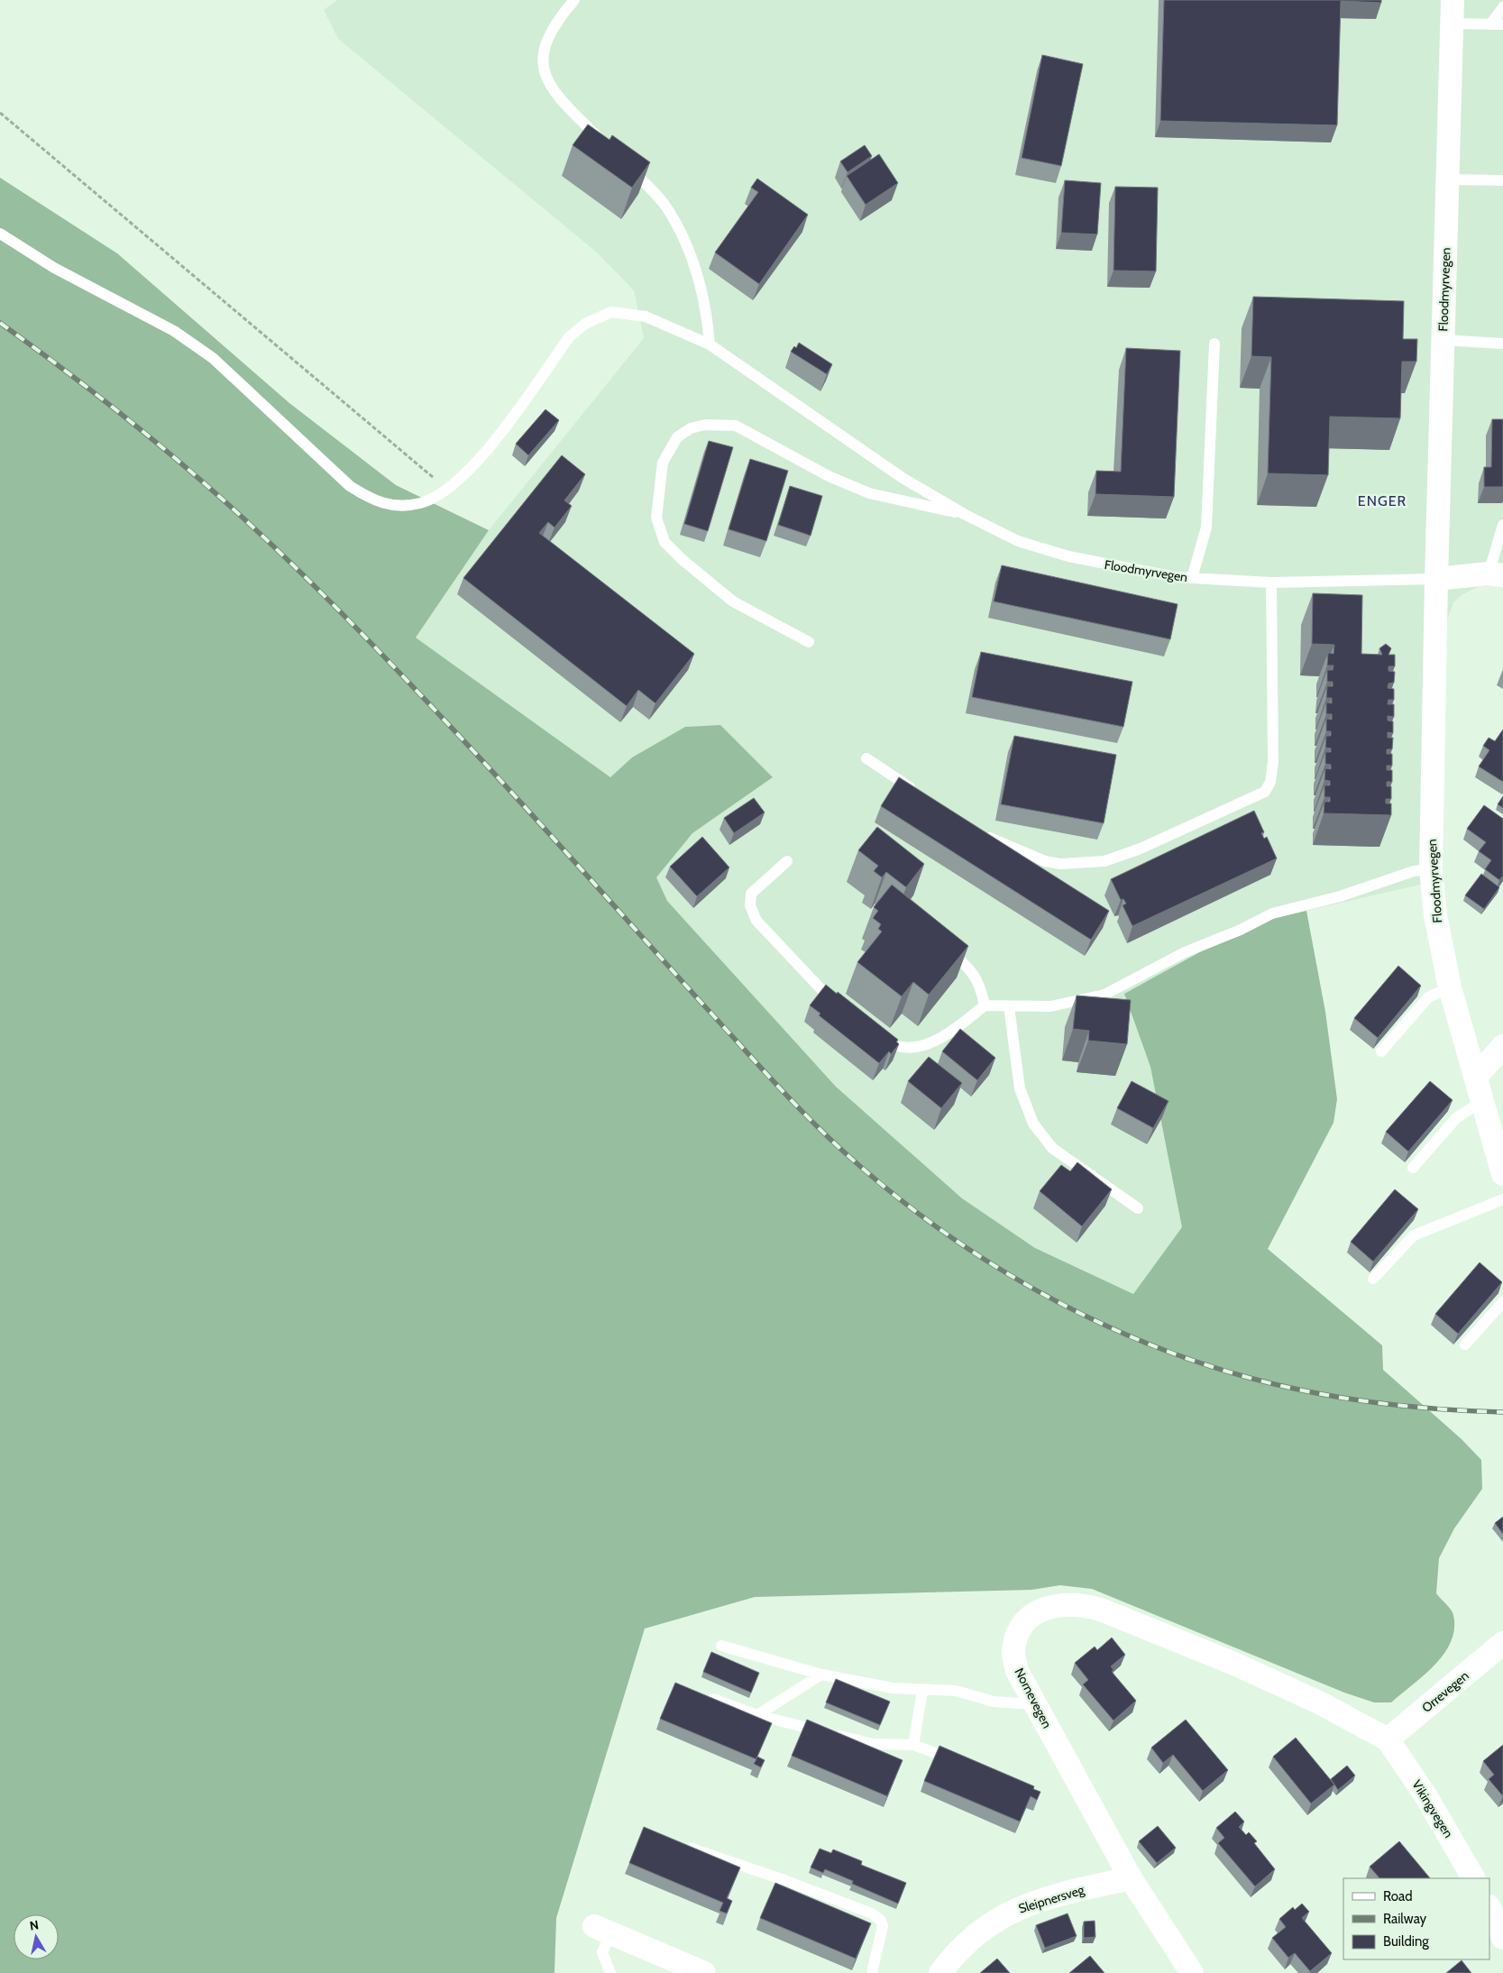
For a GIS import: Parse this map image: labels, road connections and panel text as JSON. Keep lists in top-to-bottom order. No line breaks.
{"streets":{"street":["Floodmyrvegen","Orrevegen","Nornevegen","Vikingvegen","Sleipnersveg"]},"crossings":[["Orrevegen","Nornevegen"],["Orrevegen","Vikingvegen"],["Nornevegen","Vikingvegen"],["Nornevegen","Sleipnersveg"]],"districts":["ENGER"],"legend":["Road","Railway","Building"],"north":"top"}
